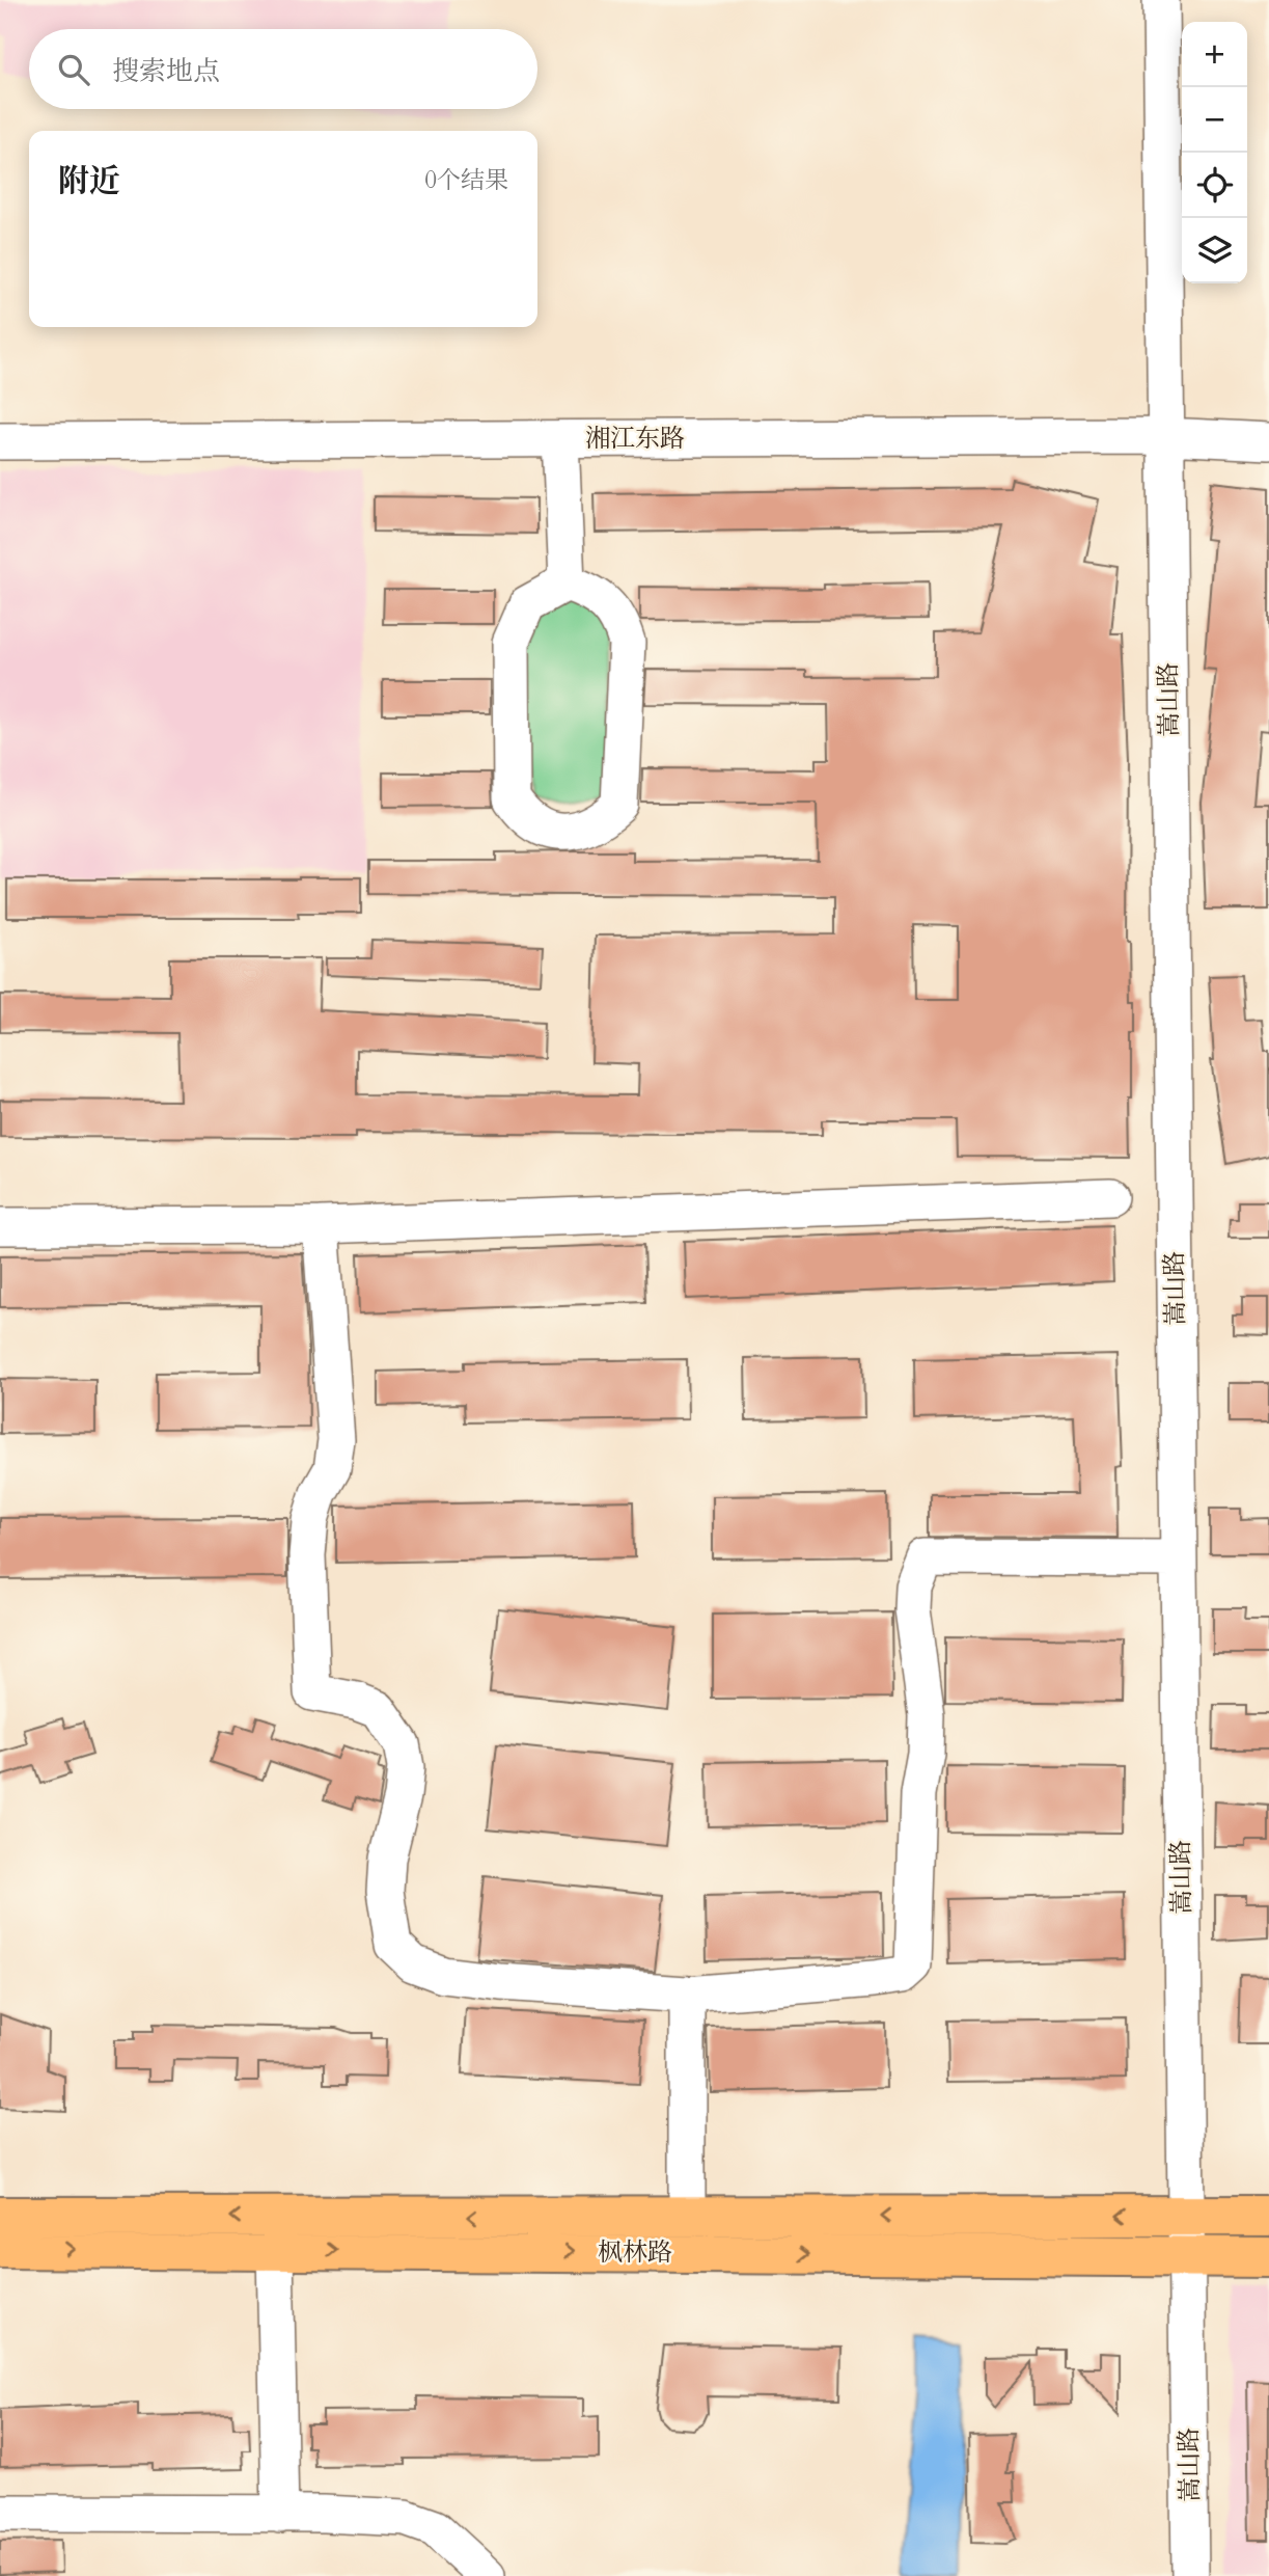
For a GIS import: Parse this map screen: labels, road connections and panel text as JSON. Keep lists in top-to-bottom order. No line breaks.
{"streets":{"main road":["枫林路"],"street":["湘江东路","嵩山路"]},"crossings":[["湘江东路","嵩山路"],["嵩山路","枫林路"]],"page":{"map_buttons":["+","−"],"search":"搜索地点","heading":["附近","0个结果"]}}
